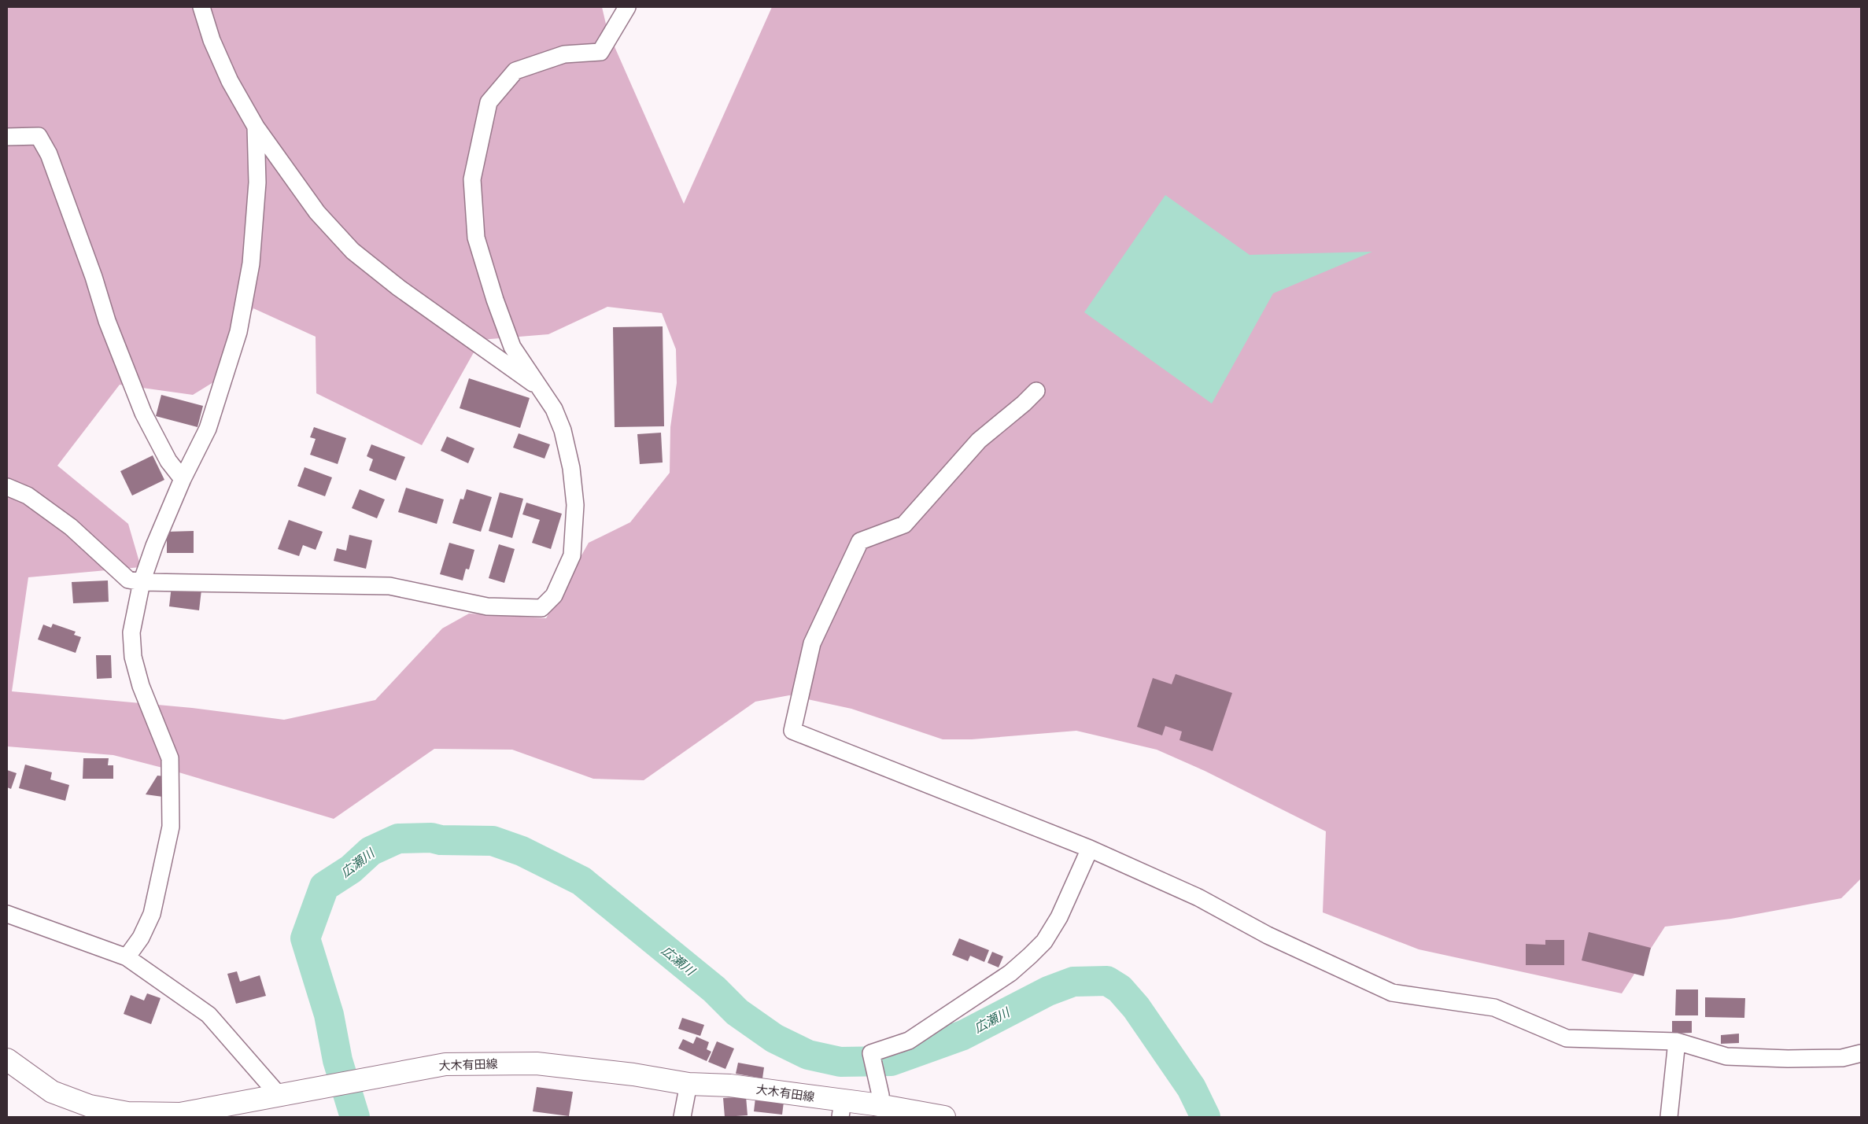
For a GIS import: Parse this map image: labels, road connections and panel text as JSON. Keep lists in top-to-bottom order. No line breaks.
{"streets":{"main road":["大木有田線"]},"water":["広瀬川"]}
